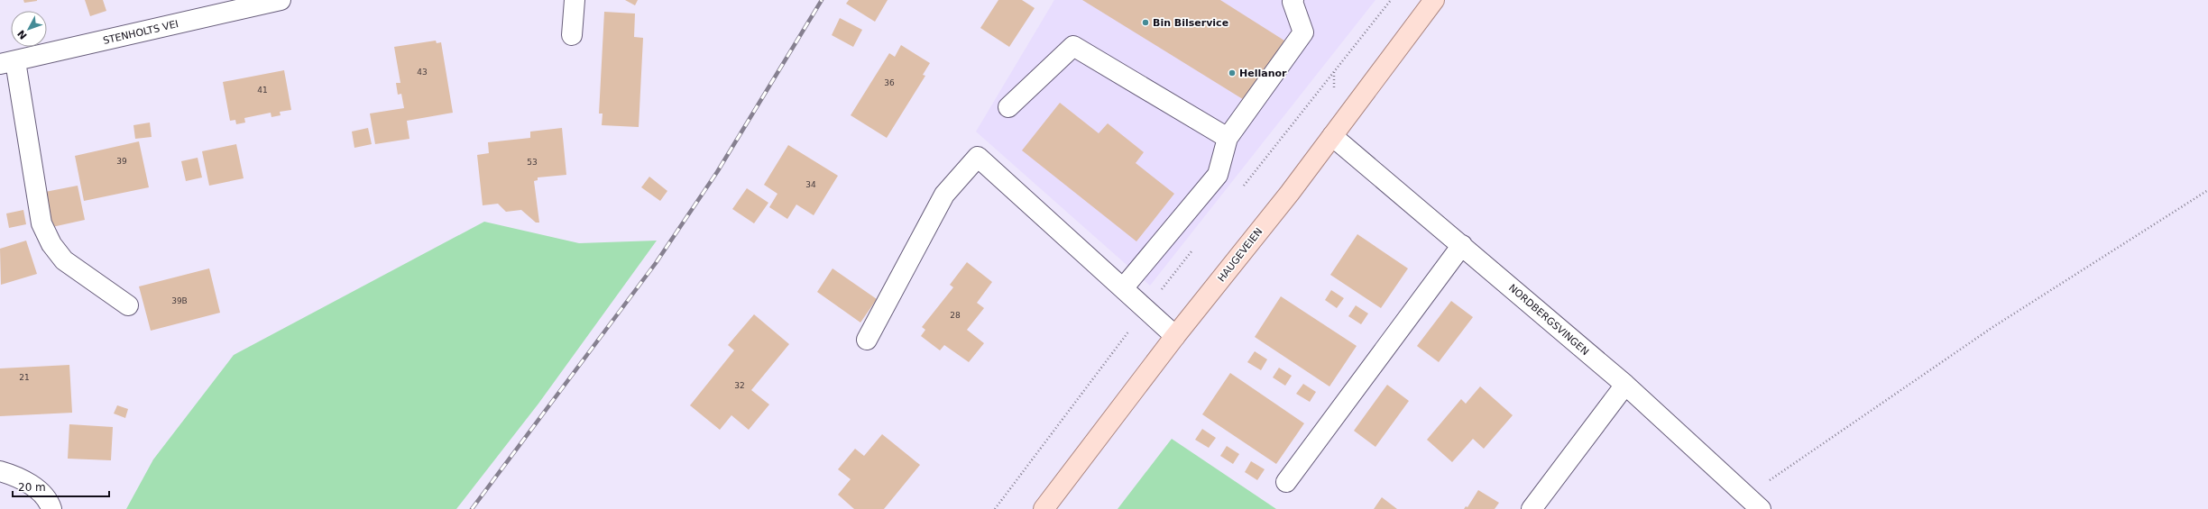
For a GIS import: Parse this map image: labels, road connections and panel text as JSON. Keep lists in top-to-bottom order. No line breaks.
{"streets":{"main road":["HAUGEVEIEN"],"street":["STENHOLTS VEI","NORDBERGSVINGEN"]},"crossings":[["HAUGEVEIEN","NORDBERGSVINGEN"]],"places":["Bin Bilservice","Hellanor"],"house_numbers":["43","36","41","39","53","34","39B","28","21","32"],"scale_bar":"20 m","north":"bottom left"}
